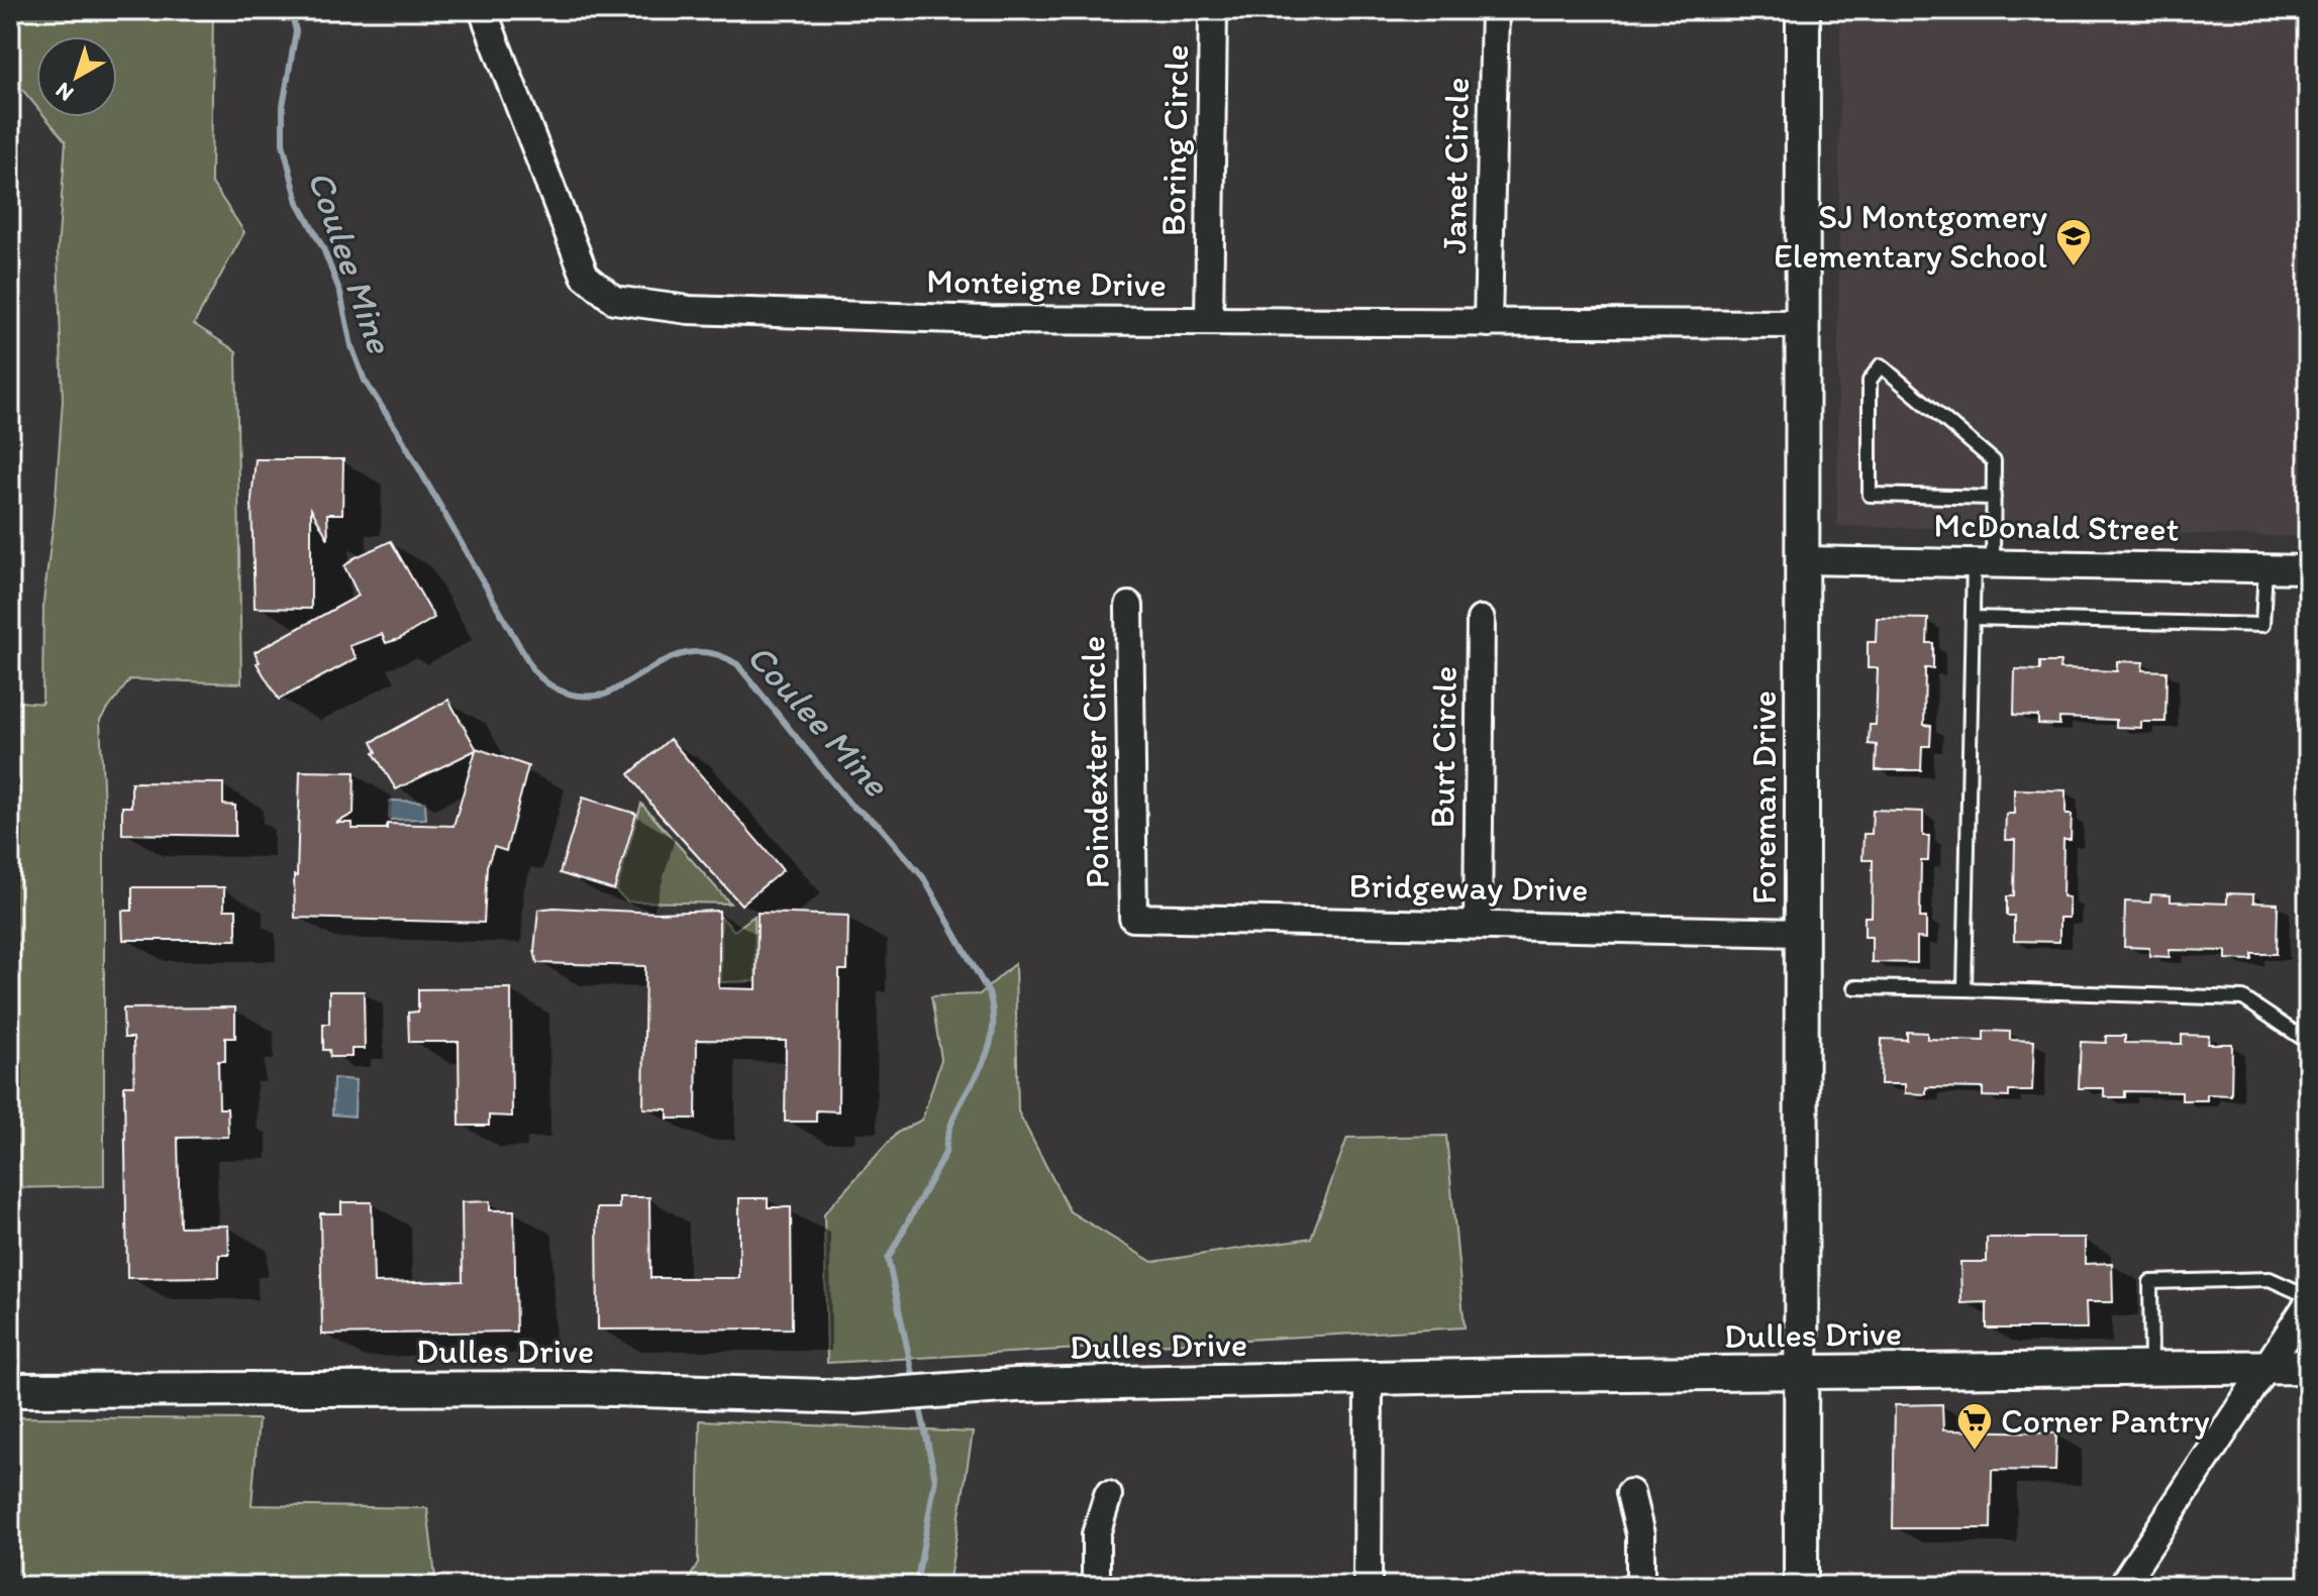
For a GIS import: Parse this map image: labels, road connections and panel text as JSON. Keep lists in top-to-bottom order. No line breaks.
{"streets":{"street":["Boring Circle","Janet Circle","Monteigne Drive","McDonald Street","Burt Circle","Poindexter Circle","Foreman Drive","Bridgeway Drive","Dulles Drive"]},"crossings":[["Boring Circle","Monteigne Drive"],["Janet Circle","Monteigne Drive"],["Monteigne Drive","Foreman Drive"],["McDonald Street","Foreman Drive"],["Burt Circle","Bridgeway Drive"],["Poindexter Circle","Bridgeway Drive"],["Foreman Drive","Bridgeway Drive"],["Foreman Drive","Dulles Drive"]],"water":["Coulee Mine"],"places":{"school or university":["SJ Montgomery Elementary School"],"supermarket":["Corner Pantry"]},"north":"bottom left"}
